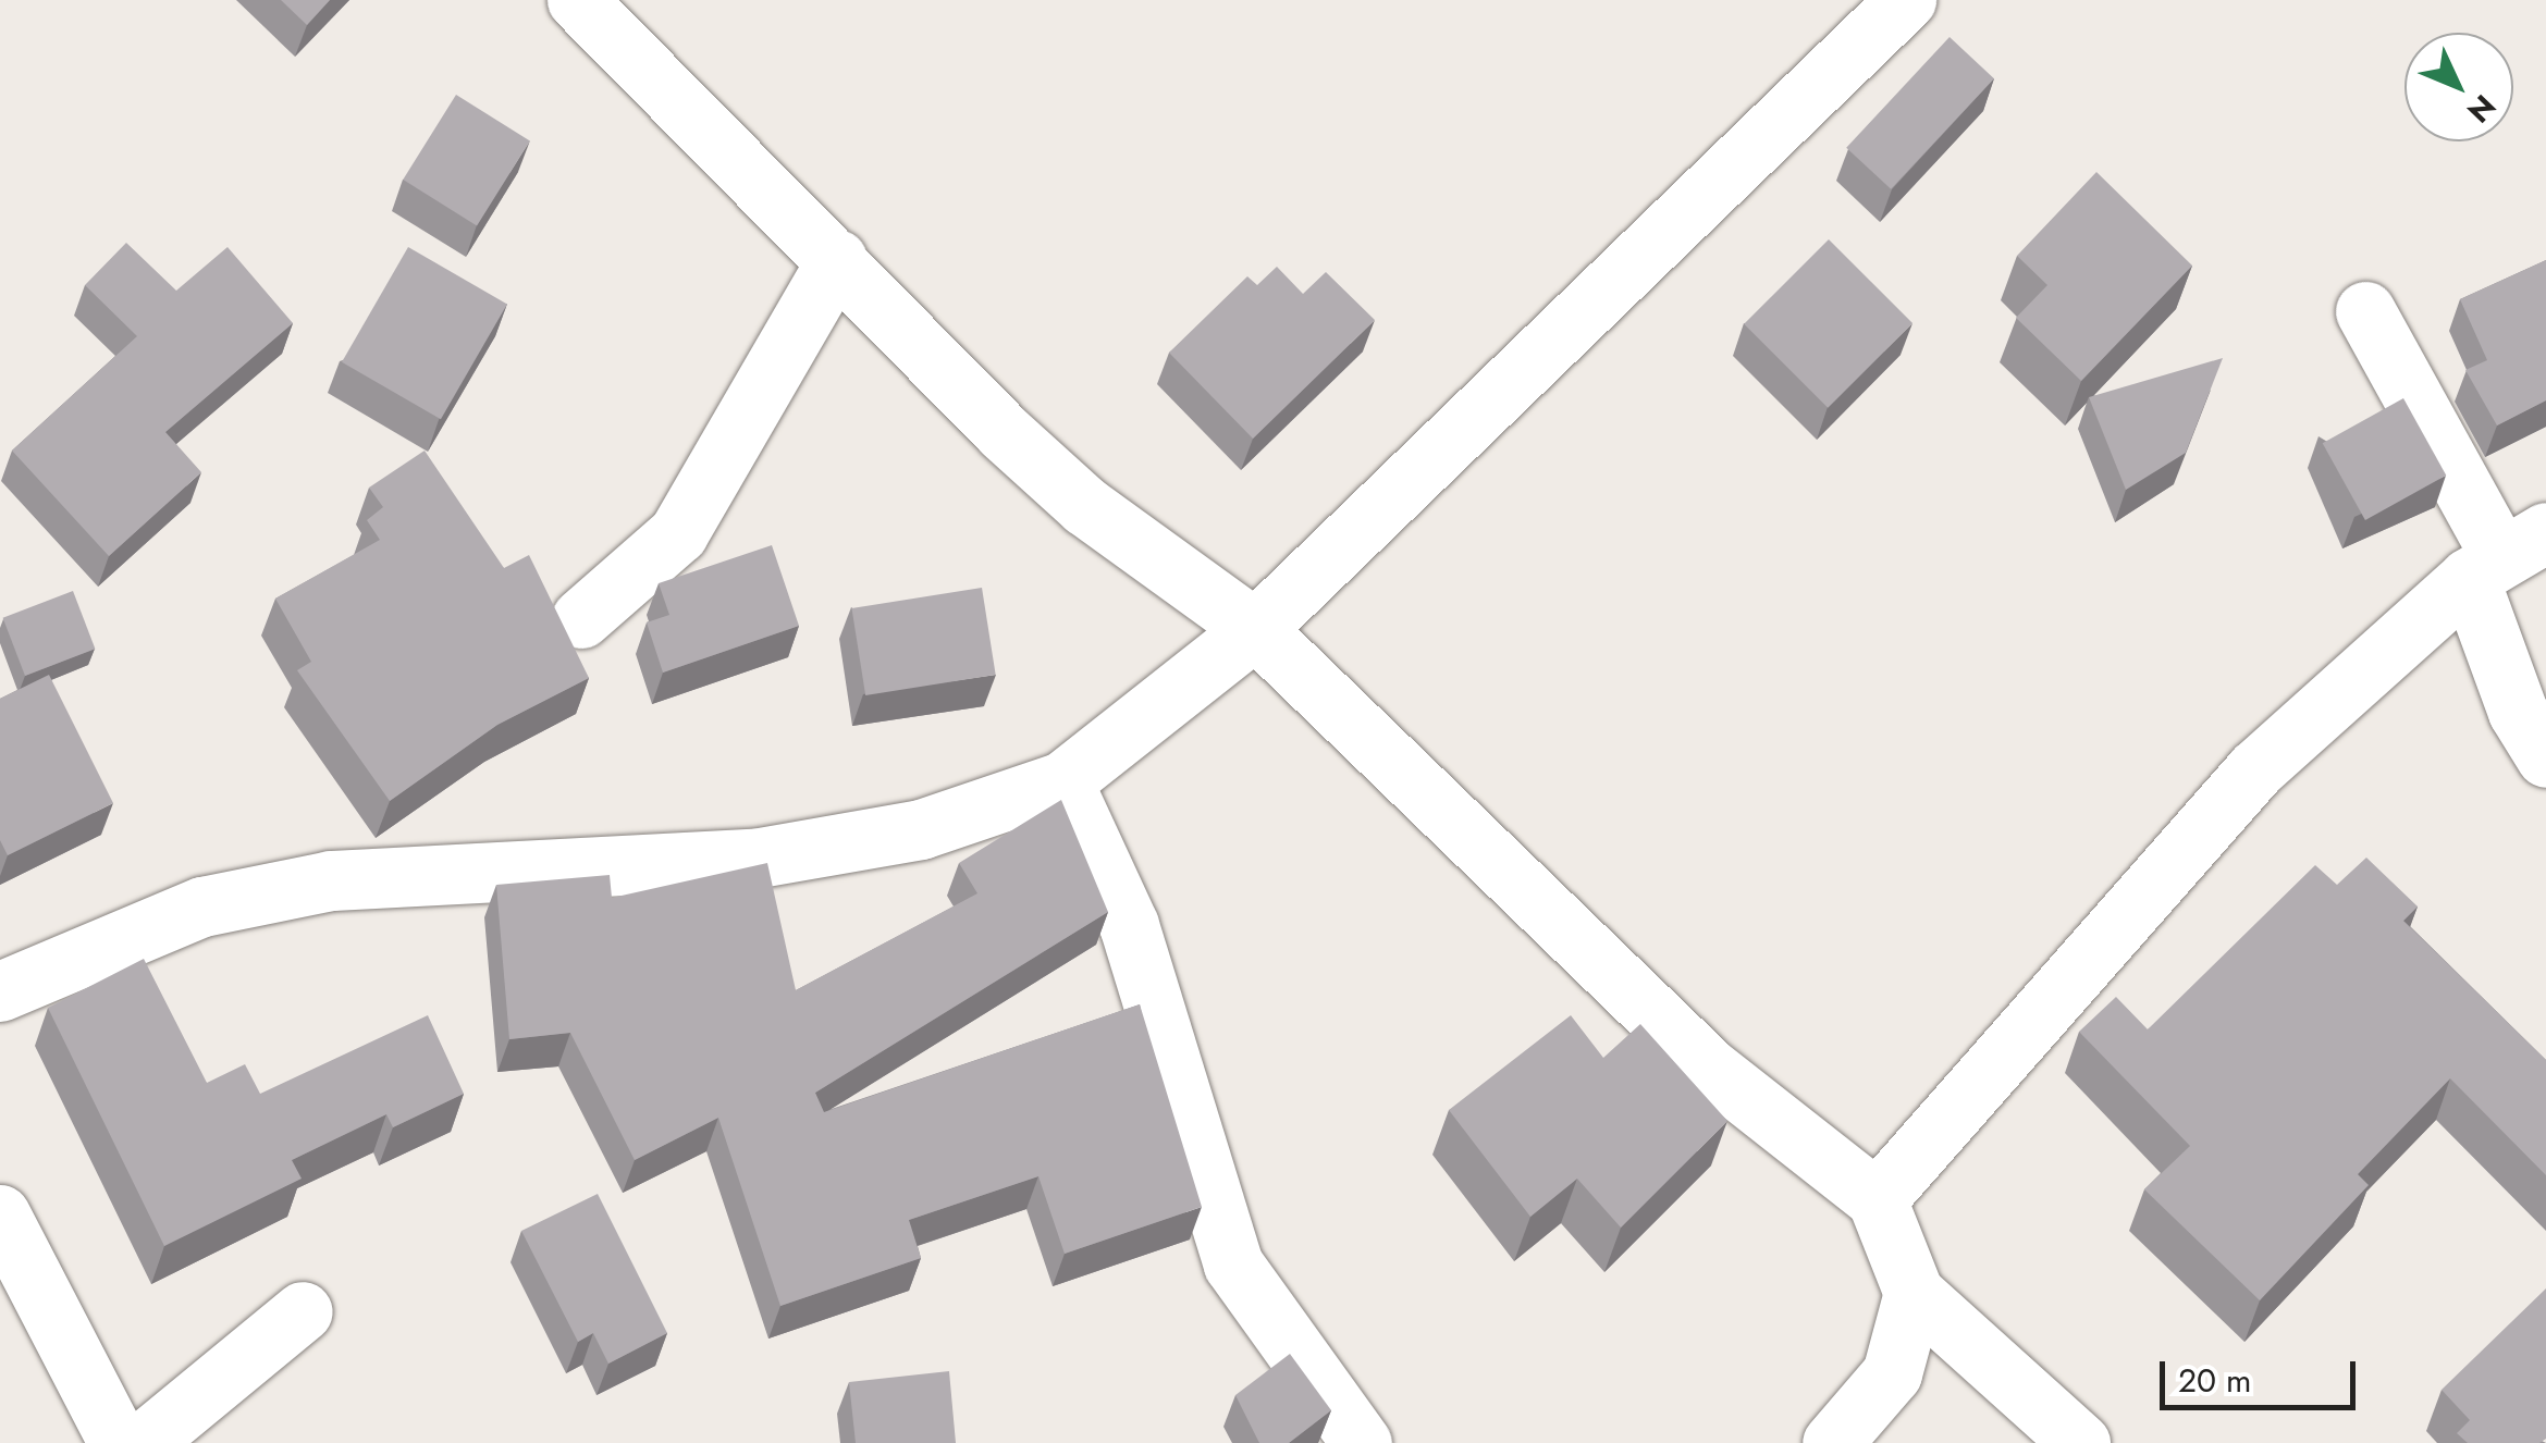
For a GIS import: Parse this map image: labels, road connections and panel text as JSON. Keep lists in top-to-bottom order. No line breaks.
{"scale_bar":"20 m","north":"bottom right"}
